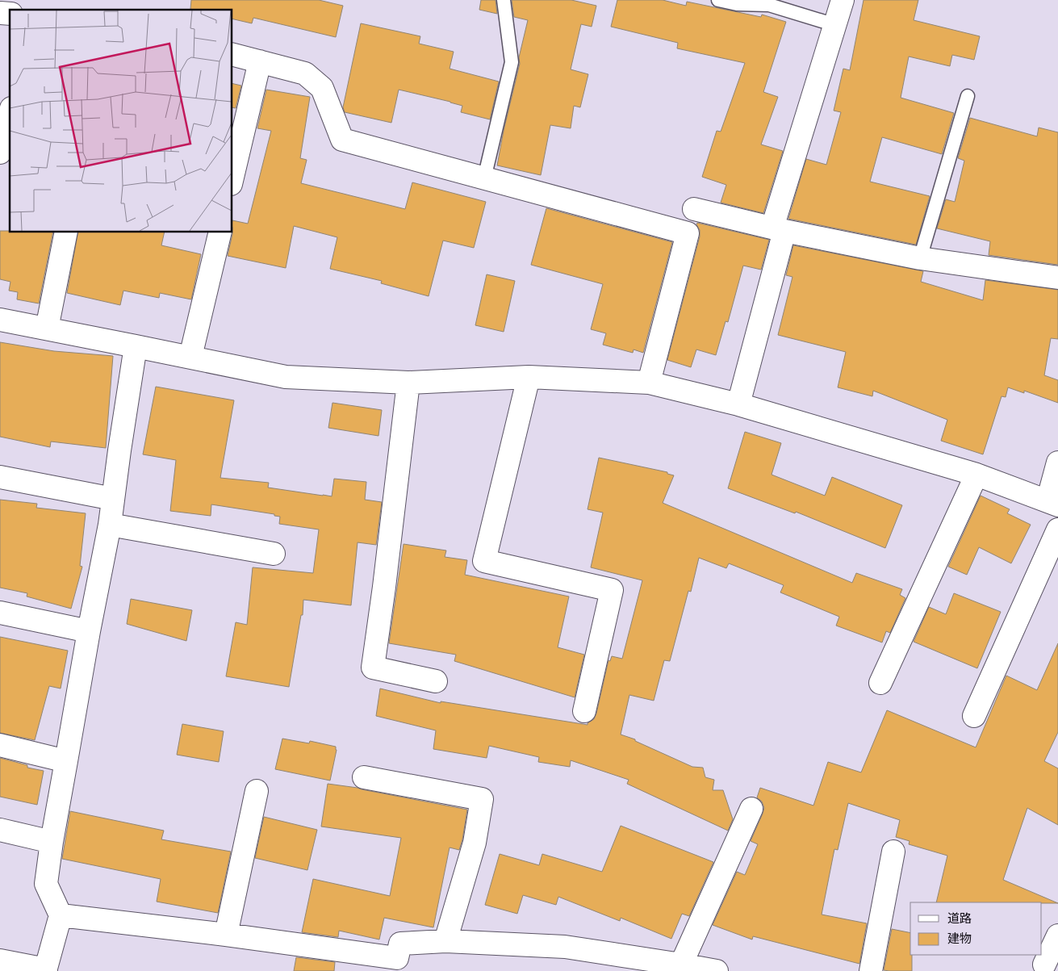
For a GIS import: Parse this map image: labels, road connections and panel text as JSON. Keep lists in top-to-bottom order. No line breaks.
{"legend":["道路","建物"]}
